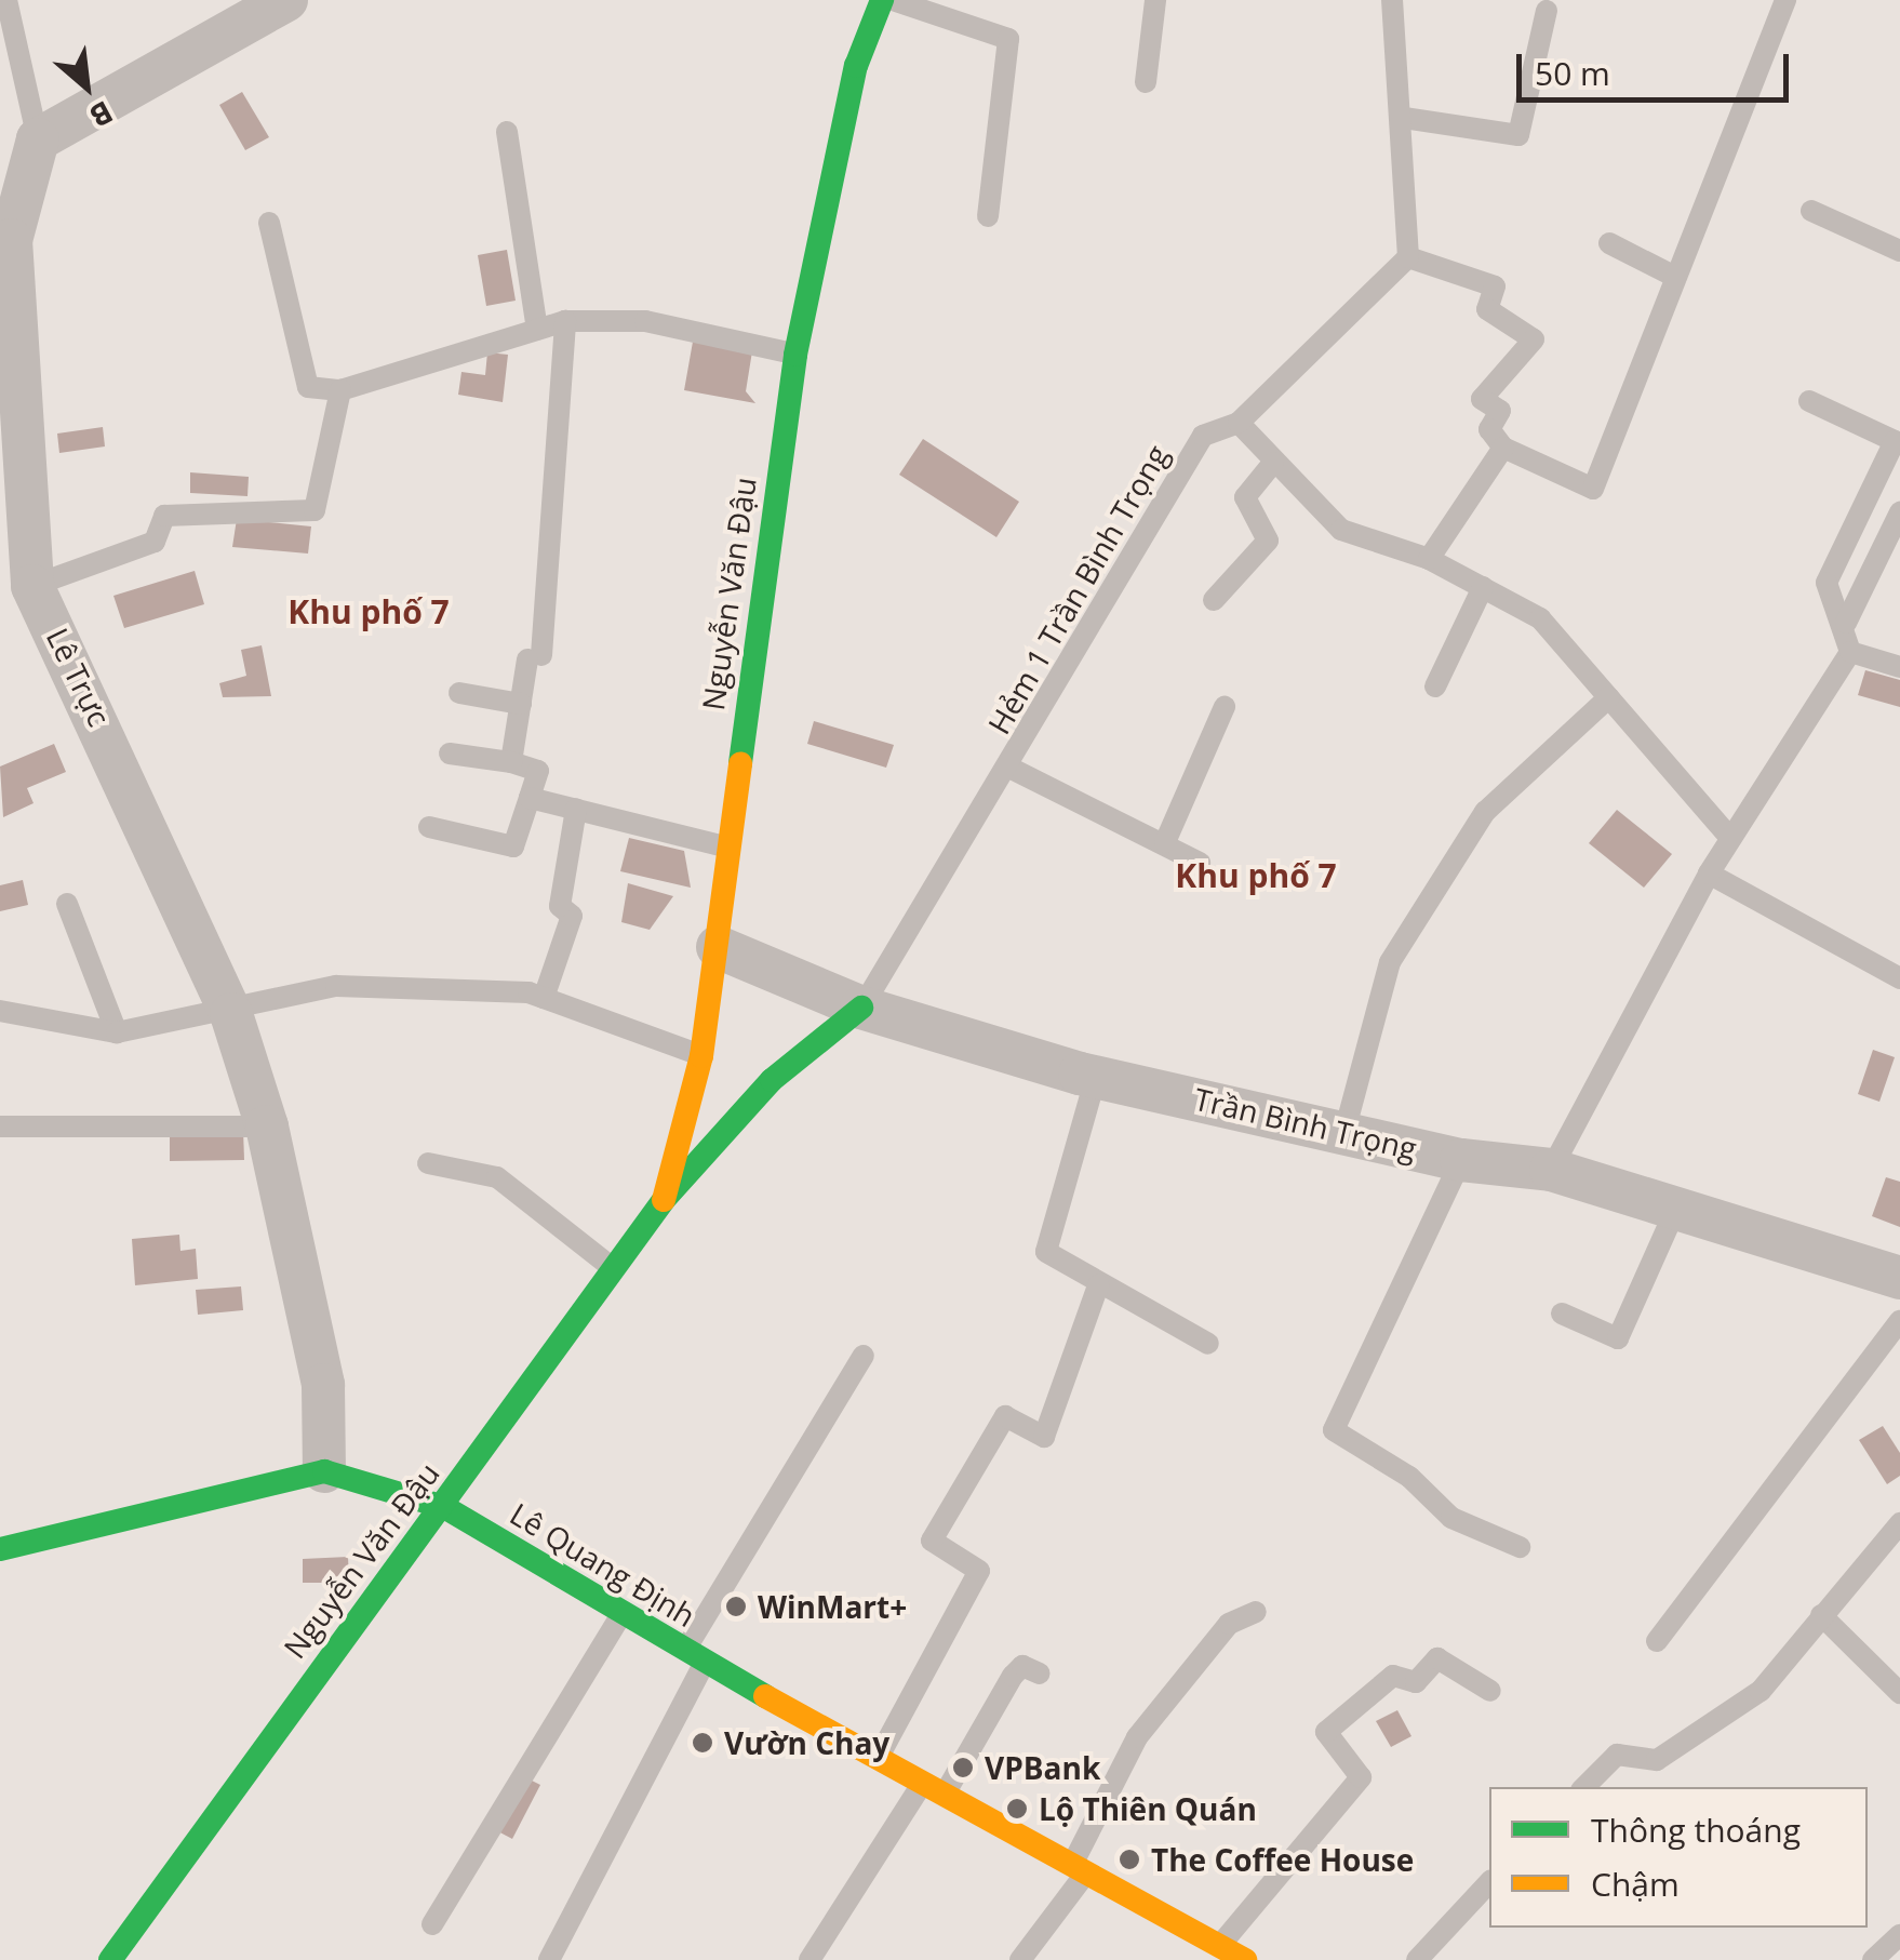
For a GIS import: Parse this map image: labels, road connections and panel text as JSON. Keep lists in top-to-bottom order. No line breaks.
{"streets":{"street":["Nguyễn Văn Đậu","Lê Trực","Trần Bình Trọng","Lê Quang Định"],"lane":["Hẻm 1 Trần Bình Trọng"]},"crossings":[["Hẻm 1 Trần Bình Trọng","Nguyễn Văn Đậu"],["Hẻm 1 Trần Bình Trọng","Trần Bình Trọng"],["Nguyễn Văn Đậu","Trần Bình Trọng"],["Nguyễn Văn Đậu","Lê Quang Định"],["Lê Trực","Lê Quang Định"]],"districts":["Khu phố 7","Khu phố 7"],"places":["WinMart+","Vườn Chay","VPBank","Lộ Thiên Quán","The Coffee House"],"legend":["Thông thoáng","Chậm"],"scale_bar":"50 m","north":"bottom right"}
